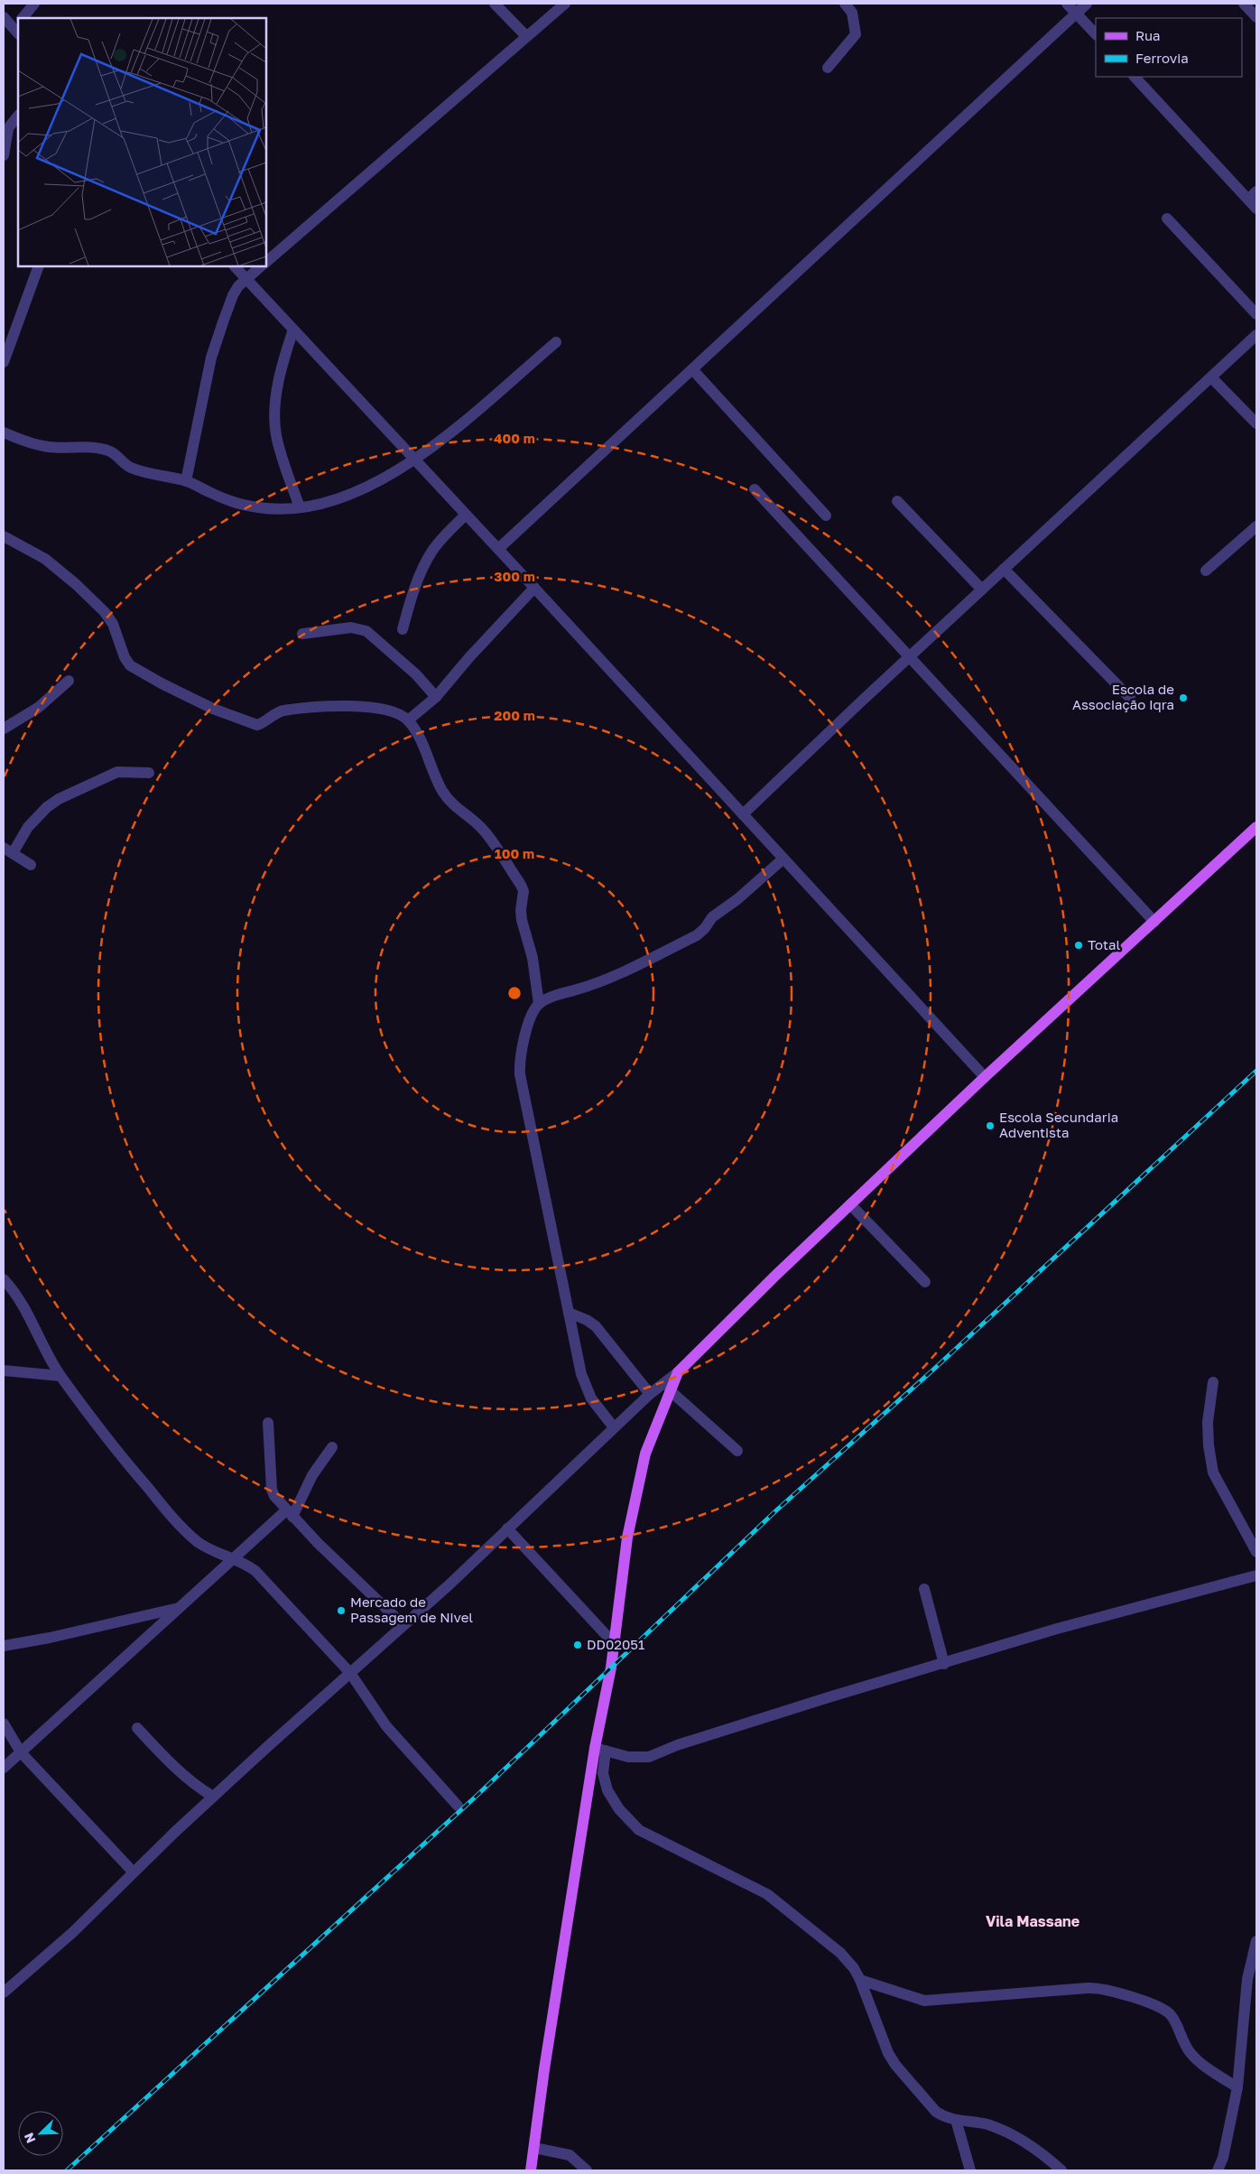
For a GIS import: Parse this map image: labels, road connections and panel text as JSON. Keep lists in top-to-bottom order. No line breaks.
{"districts":["Vila Massane"],"places":["Escola de Associação Iqra","Total","Escola Secundaria Adventista","Mercado de Passagem de Nivel","DD02051"],"legend":["Rua","Ferrovia"],"north":"bottom left","rings":["400 m","300 m","200 m","100 m"]}
